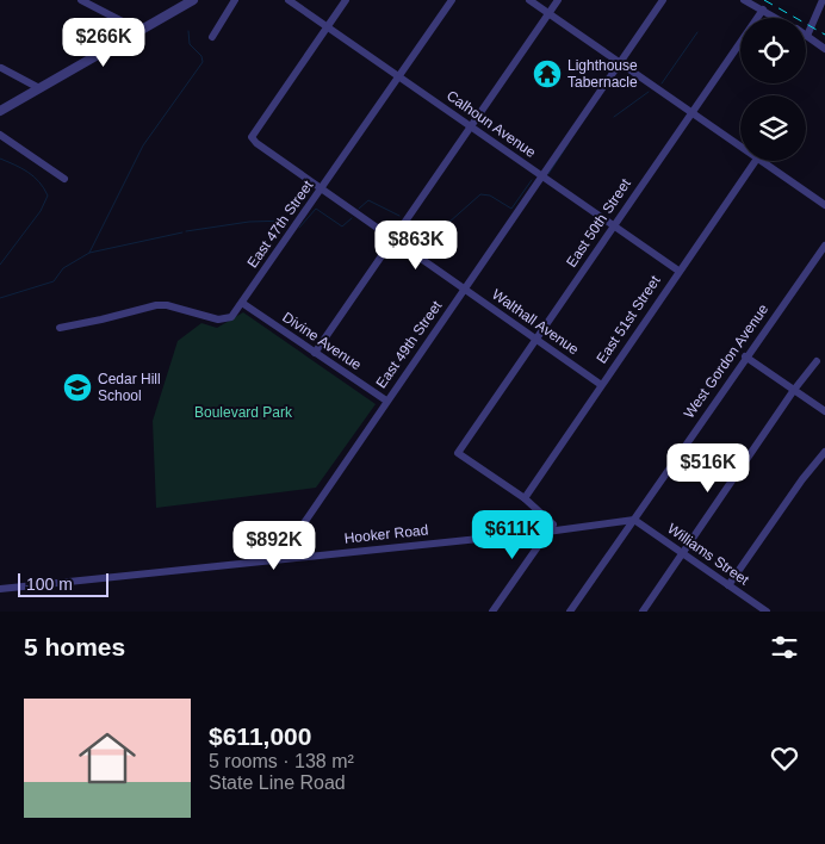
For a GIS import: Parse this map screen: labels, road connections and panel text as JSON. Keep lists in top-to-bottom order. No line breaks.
{"streets":{"street":["Calhoun Avenue","East 50th Street","East 47th Street","East 51st Street","Walthall Avenue","Divine Avenue","East 49th Street","West Gordon Avenue","Hooker Road","Williams Street"]},"crossings":[["Calhoun Avenue","East 50th Street"],["Calhoun Avenue","East 47th Street"],["Calhoun Avenue","East 51st Street"],["Calhoun Avenue","Walthall Avenue"],["Calhoun Avenue","East 49th Street"],["East 50th Street","East 51st Street"],["East 50th Street","Walthall Avenue"],["East 47th Street","Walthall Avenue"],["East 47th Street","Divine Avenue"],["East 51st Street","Walthall Avenue"],["Walthall Avenue","East 49th Street"],["Divine Avenue","East 49th Street"],["East 49th Street","Hooker Road"],["West Gordon Avenue","Hooker Road"],["West Gordon Avenue","Williams Street"],["Hooker Road","Williams Street"]],"parks":["Boulevard Park"],"places":{"temple":["Lighthouse Tabernacle"],"school or university":["Cedar Hill School"]},"scale_bar":"100 m","page":{"price":["$266K","$863K","$516K","$611K","$892K"],"scale":"100 m","heading":"5 homes","list":[{"name":"$611,000","note":"5 rooms · 138 m² · State Line Road"}]}}
